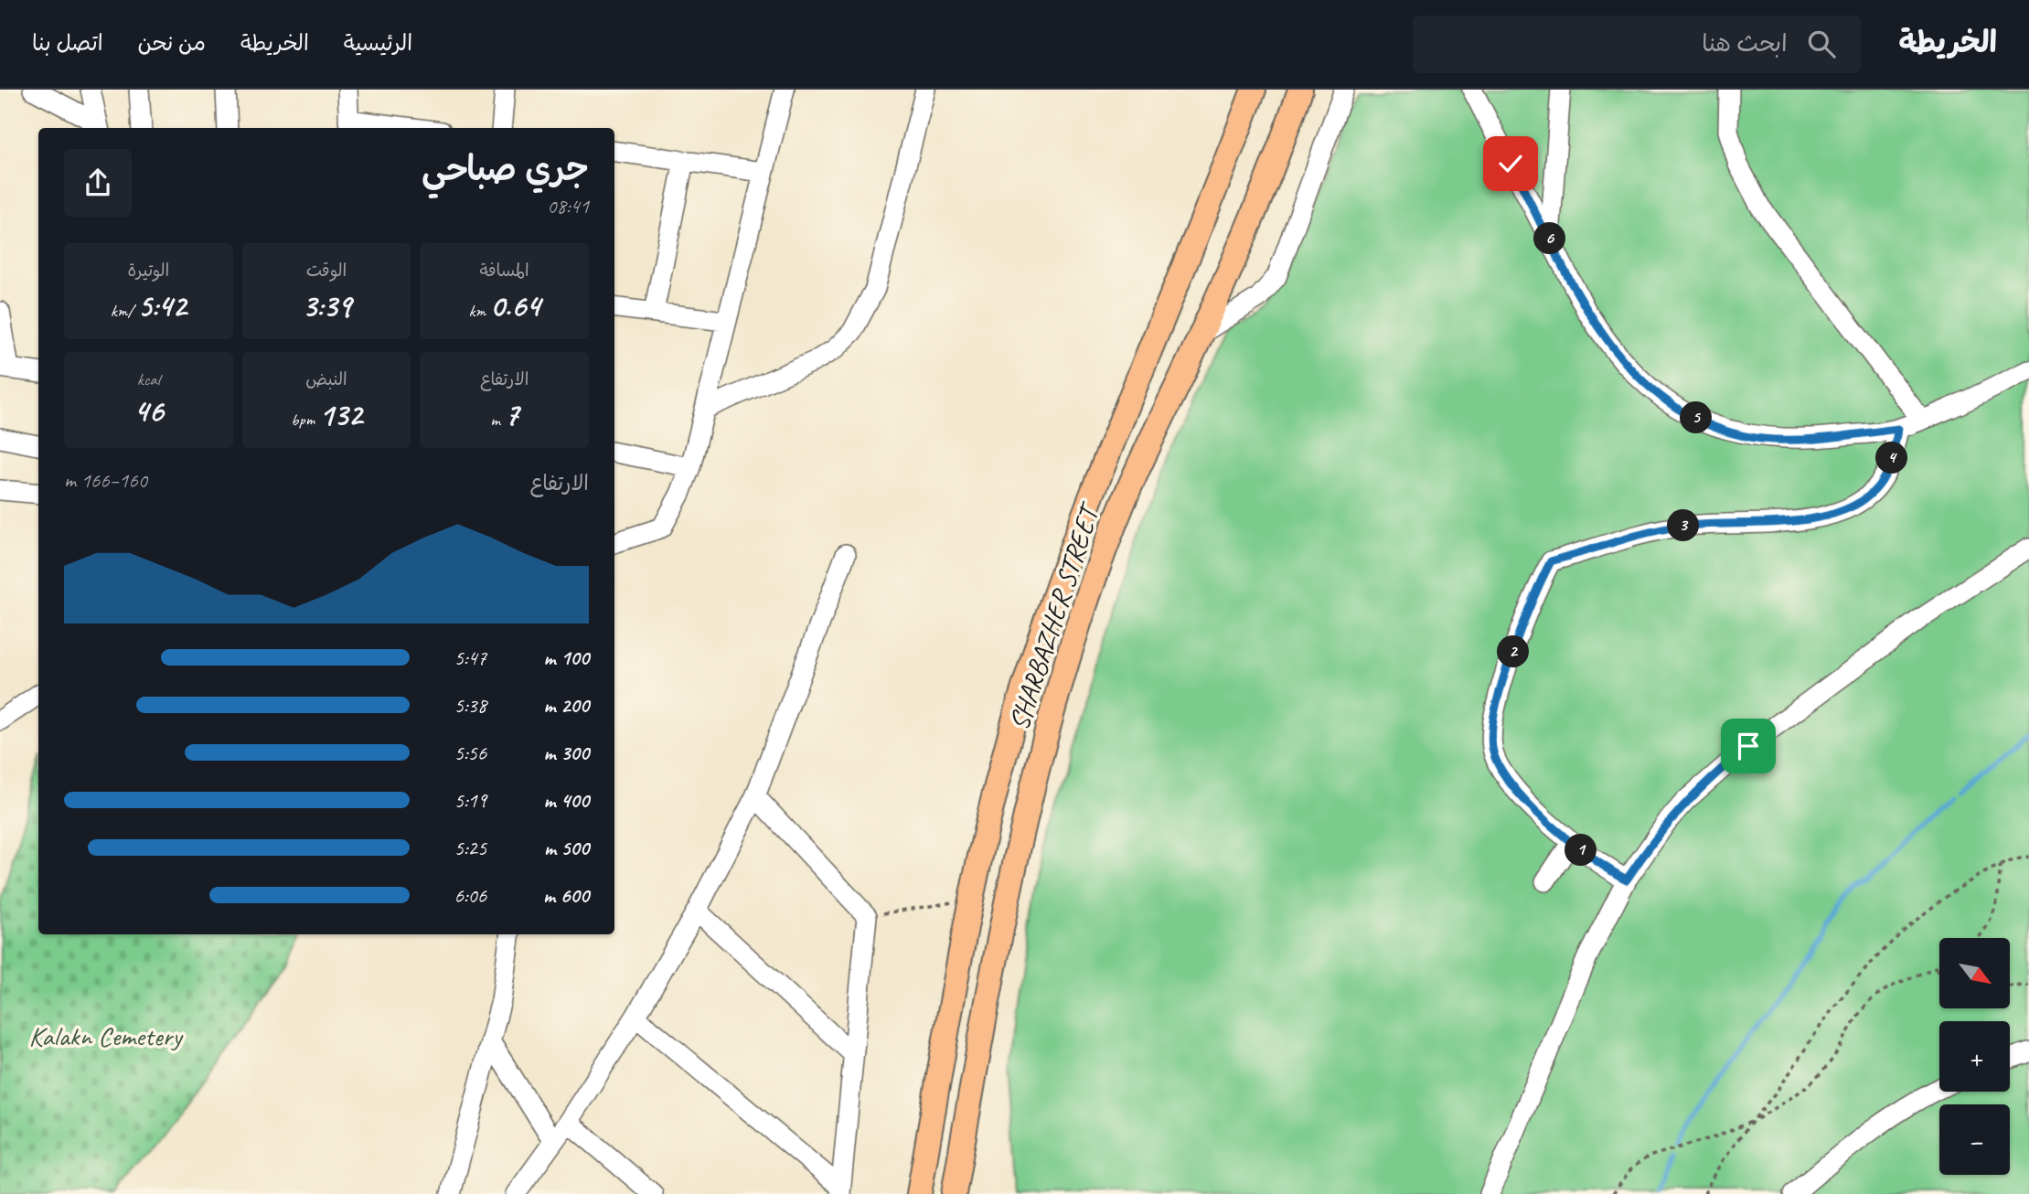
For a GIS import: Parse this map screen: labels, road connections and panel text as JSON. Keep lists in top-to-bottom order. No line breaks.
{"streets":{"main road":["SHARBAZHER STREET"]},"parks":["Kalakn Cemetery"],"north":"bottom right","page":{"header":"الخريطة","search":"ابحث هنا","nav":["الرئيسية","الخريطة","من نحن","اتصل بنا"],"heading":["جري صباحي","08:41"],"pins":["6","5","4","3","2","1"],"stats":[["المسافة","0.64 km"],["الوقت","3:39"],["الوتيرة","5:42 /km"],["الارتفاع","7 m"],["النبض","132 bpm"],["kcal","46"]],"chart":["الارتفاع","160–166 m"],"list":[{"name":"100 m","note":"5:47"},{"name":"200 m","note":"5:38"},{"name":"300 m","note":"5:56"},{"name":"400 m","note":"5:19"},{"name":"500 m","note":"5:25"},{"name":"600 m","note":"6:06"}],"map_buttons":["+","−"]}}
